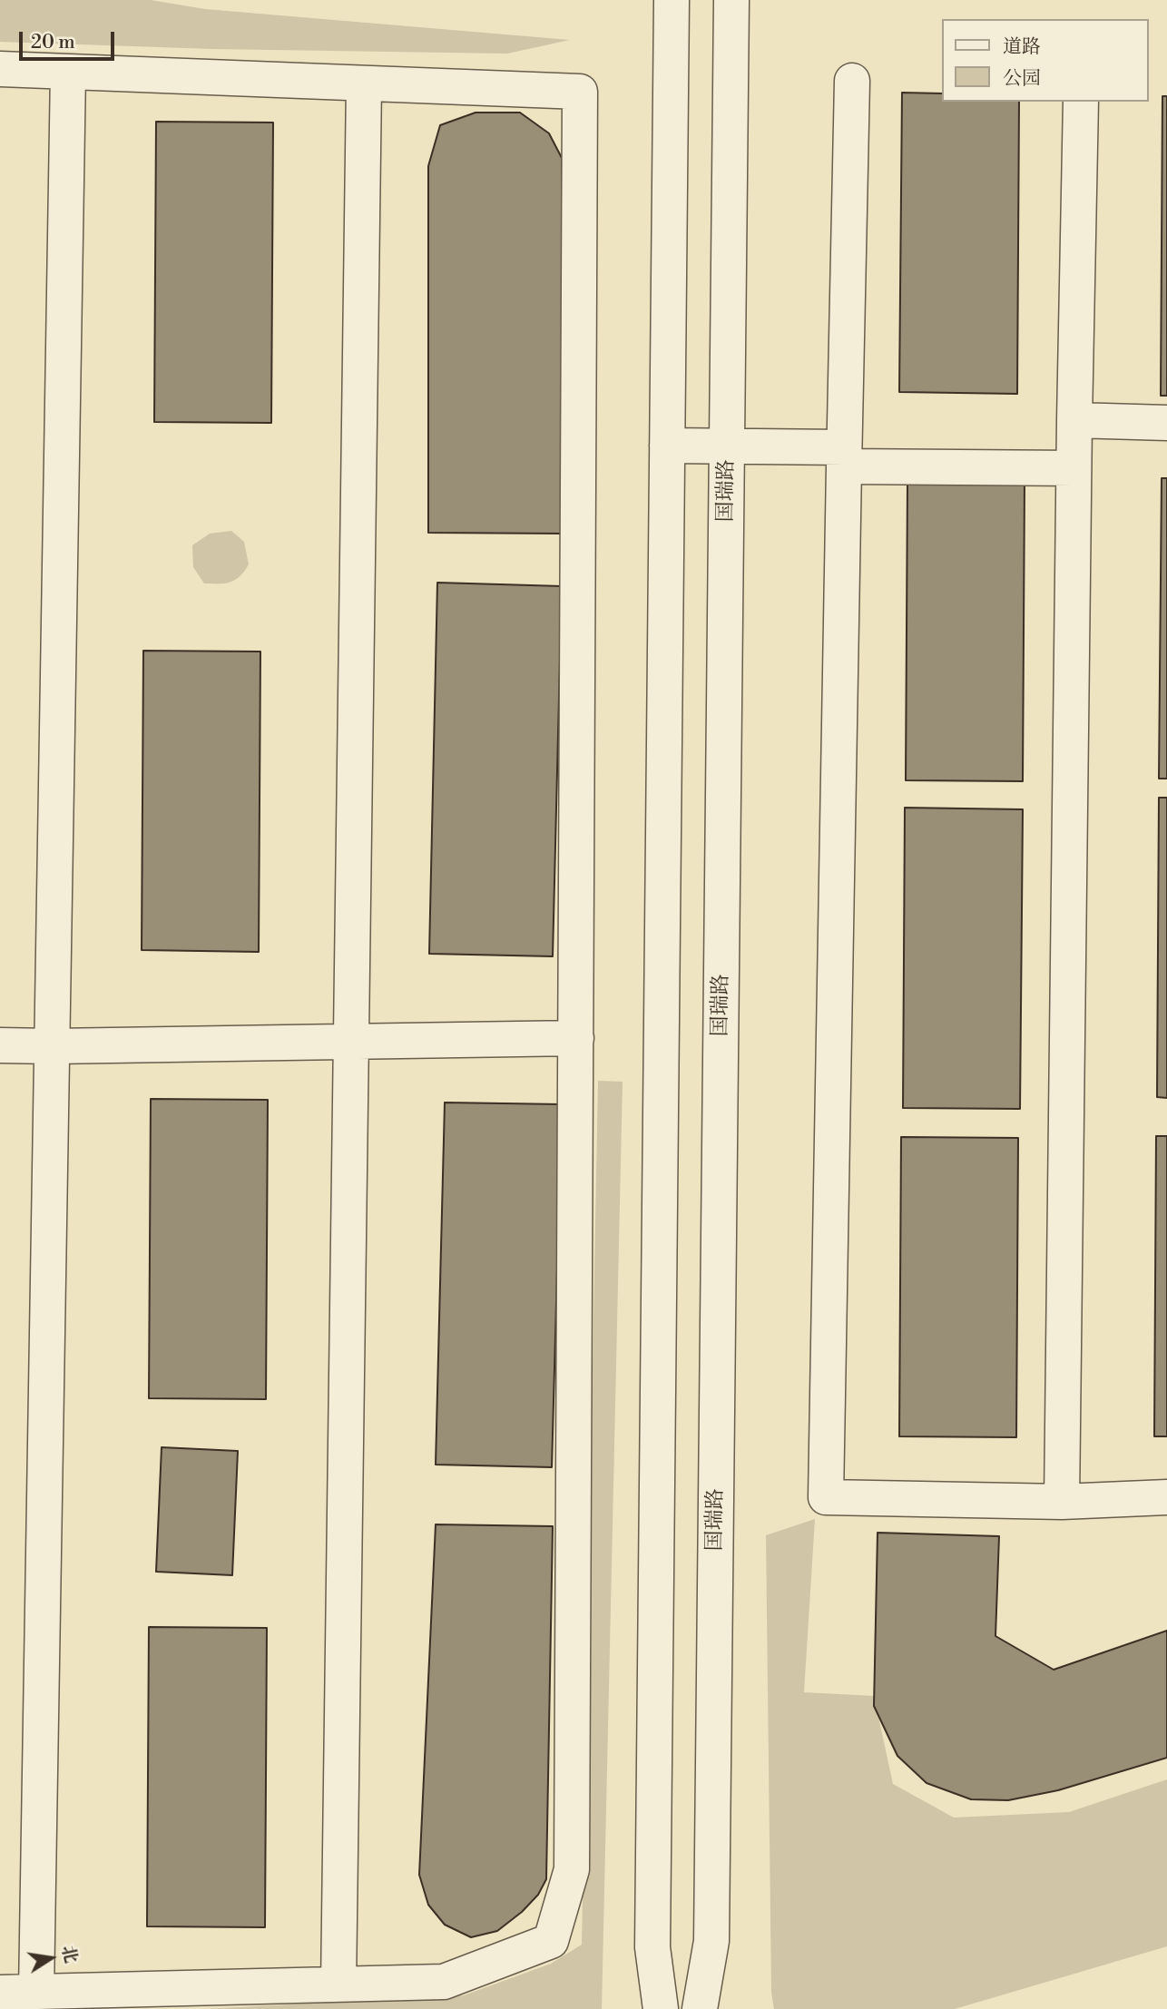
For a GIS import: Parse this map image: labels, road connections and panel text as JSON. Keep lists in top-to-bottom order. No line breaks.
{"streets":{"street":["国瑞路"]},"legend":["道路","公园"],"scale_bar":"20 m","north":"right"}
